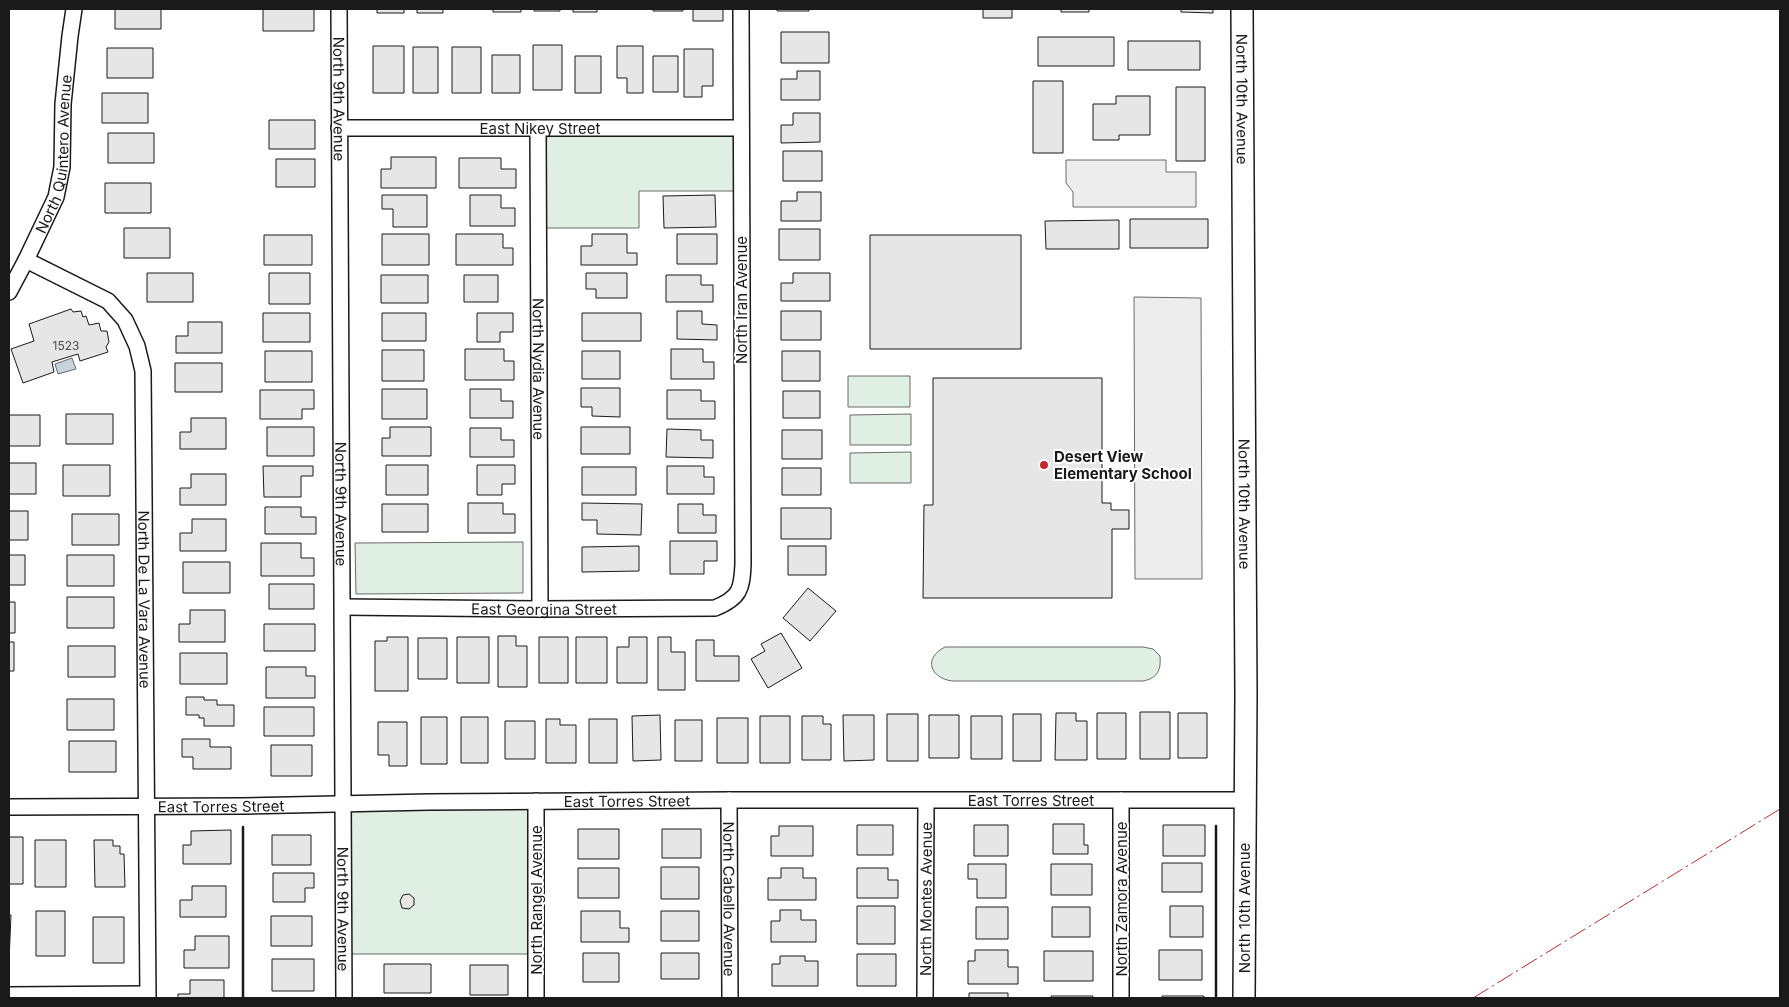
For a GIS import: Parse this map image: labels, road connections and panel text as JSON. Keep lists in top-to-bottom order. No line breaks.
{"streets":{"main road":["North 10th Avenue"],"street":["North 9th Avenue","East Nikey Street","North Quintero Avenue","North Iran Avenue","North Nydia Avenue","North De La Vara Avenue","East Georgina Street","East Torres Street","North Cabello Avenue","North Montes Avenue","North Zamora Avenue","North Rangel Avenue"]},"crossings":[["North 9th Avenue","East Nikey Street"],["North 9th Avenue","East Georgina Street"],["North 9th Avenue","East Torres Street"],["North 10th Avenue","East Torres Street"],["East Nikey Street","North Iran Avenue"],["East Nikey Street","North Nydia Avenue"],["North Quintero Avenue","North De La Vara Avenue"],["North Iran Avenue","East Georgina Street"],["North Nydia Avenue","East Georgina Street"],["North De La Vara Avenue","East Torres Street"],["East Torres Street","North Cabello Avenue"],["East Torres Street","North Montes Avenue"],["East Torres Street","North Zamora Avenue"],["East Torres Street","North Rangel Avenue"]],"places":["Desert View Elementary School"],"house_numbers":["1523"]}
